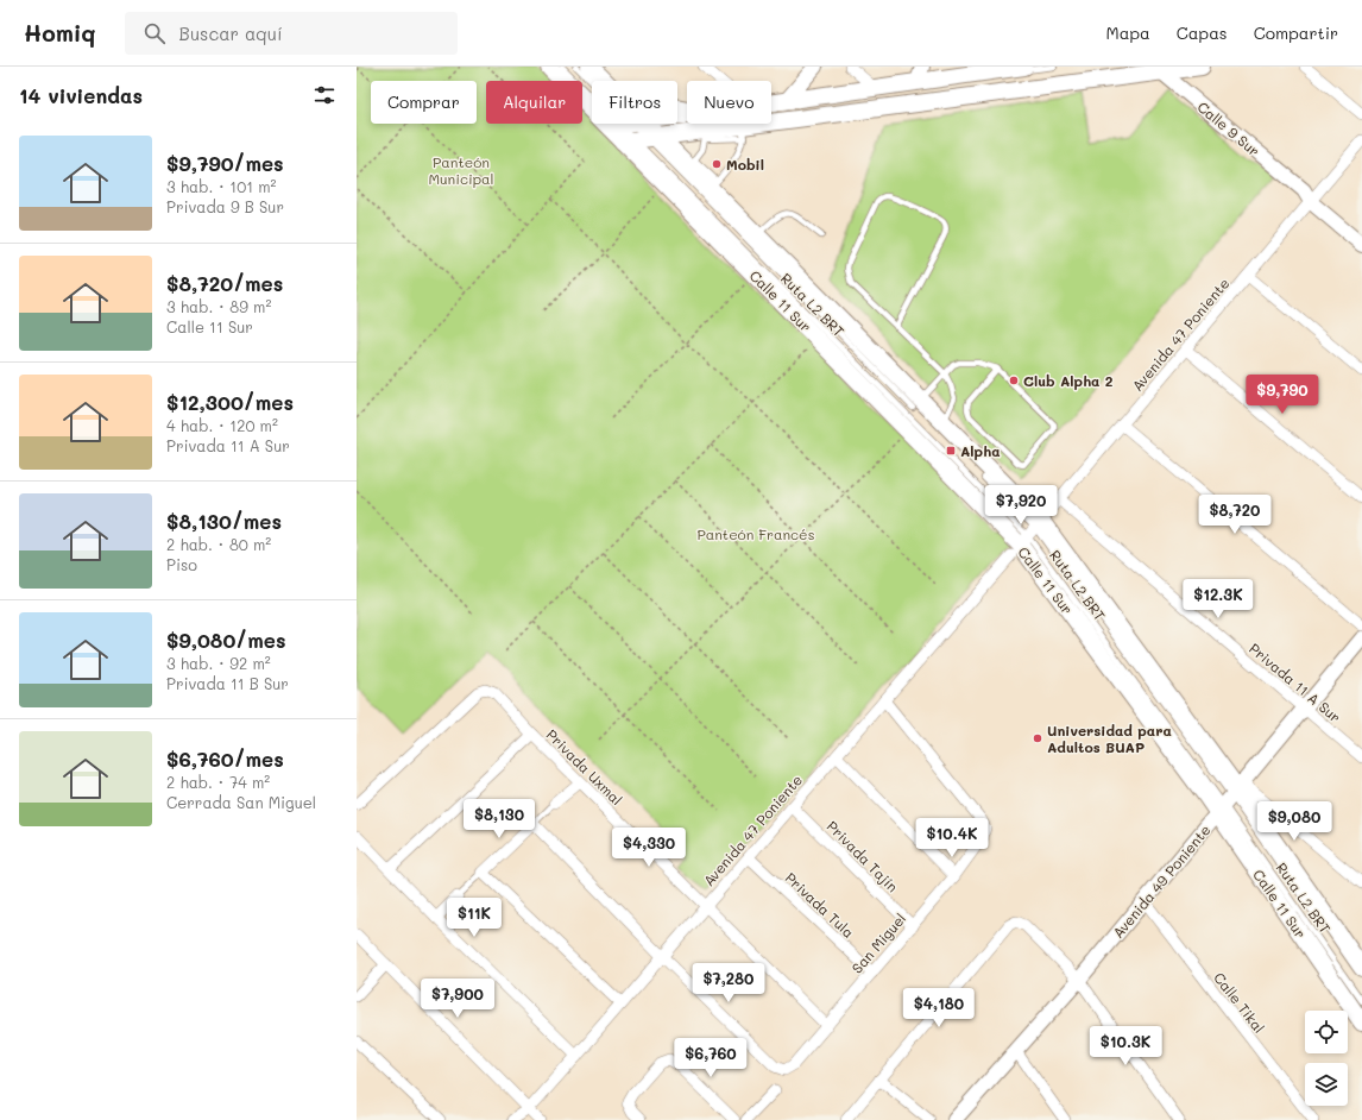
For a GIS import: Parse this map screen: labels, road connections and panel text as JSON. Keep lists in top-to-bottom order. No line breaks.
{"streets":{"main road":["Calle 9 Sur","Calle 11 Sur","Avenida 49 Poniente"],"street":["Avenida 47 Poniente","Privada 11 A Sur","Privada Uxmal","Privada Tajín","Privada Tula","San Miguel","Calle Tikal"],"lane":["Ruta L2 BRT"]},"crossings":[["Calle 9 Sur","Avenida 47 Poniente"],["Calle 11 Sur","Ruta L2 BRT"],["Calle 11 Sur","Avenida 47 Poniente"],["Calle 11 Sur","Avenida 49 Poniente"],["Ruta L2 BRT","Avenida 49 Poniente"],["Avenida 47 Poniente","Privada 11 A Sur"],["Avenida 47 Poniente","Privada Uxmal"],["Avenida 47 Poniente","Privada Tajín"],["Avenida 47 Poniente","Privada Tula"],["Avenida 47 Poniente","San Miguel"],["Privada 11 A Sur","Avenida 49 Poniente"],["Privada Uxmal","San Miguel"],["Privada Tajín","San Miguel"],["Avenida 49 Poniente","Calle Tikal"],["Privada Tula","San Miguel"]],"parks":["Panteón Municipal","Panteón Francés"],"places":{"other":["Mobil","Club Alpha 2","Universidad para Adultos BUAP"],"transit":["Alpha"]},"page":{"header":"Homiq","search":"Buscar aquí","nav":["Mapa","Capas","Compartir"],"heading":"14 viviendas","chip":["Comprar","Alquilar","Filtros","Nuevo"],"list":[{"name":"$9,790/mes","note":"3 hab. · 101 m² · Privada 9 B Sur"},{"name":"$8,720/mes","note":"3 hab. · 89 m² · Calle 11 Sur"},{"name":"$12,300/mes","note":"4 hab. · 120 m² · Privada 11 A Sur"},{"name":"$8,130/mes","note":"2 hab. · 80 m² · Piso"},{"name":"$9,080/mes","note":"3 hab. · 92 m² · Privada 11 B Sur"},{"name":"$6,760/mes","note":"2 hab. · 74 m² · Cerrada San Miguel"}],"price":["$9,790","$7,920","$8,720","$12.3K","$8,130","$9,080","$10.4K","$4,330","$11K","$7,280","$7,900","$4,180","$10.3K","$6,760"]}}
